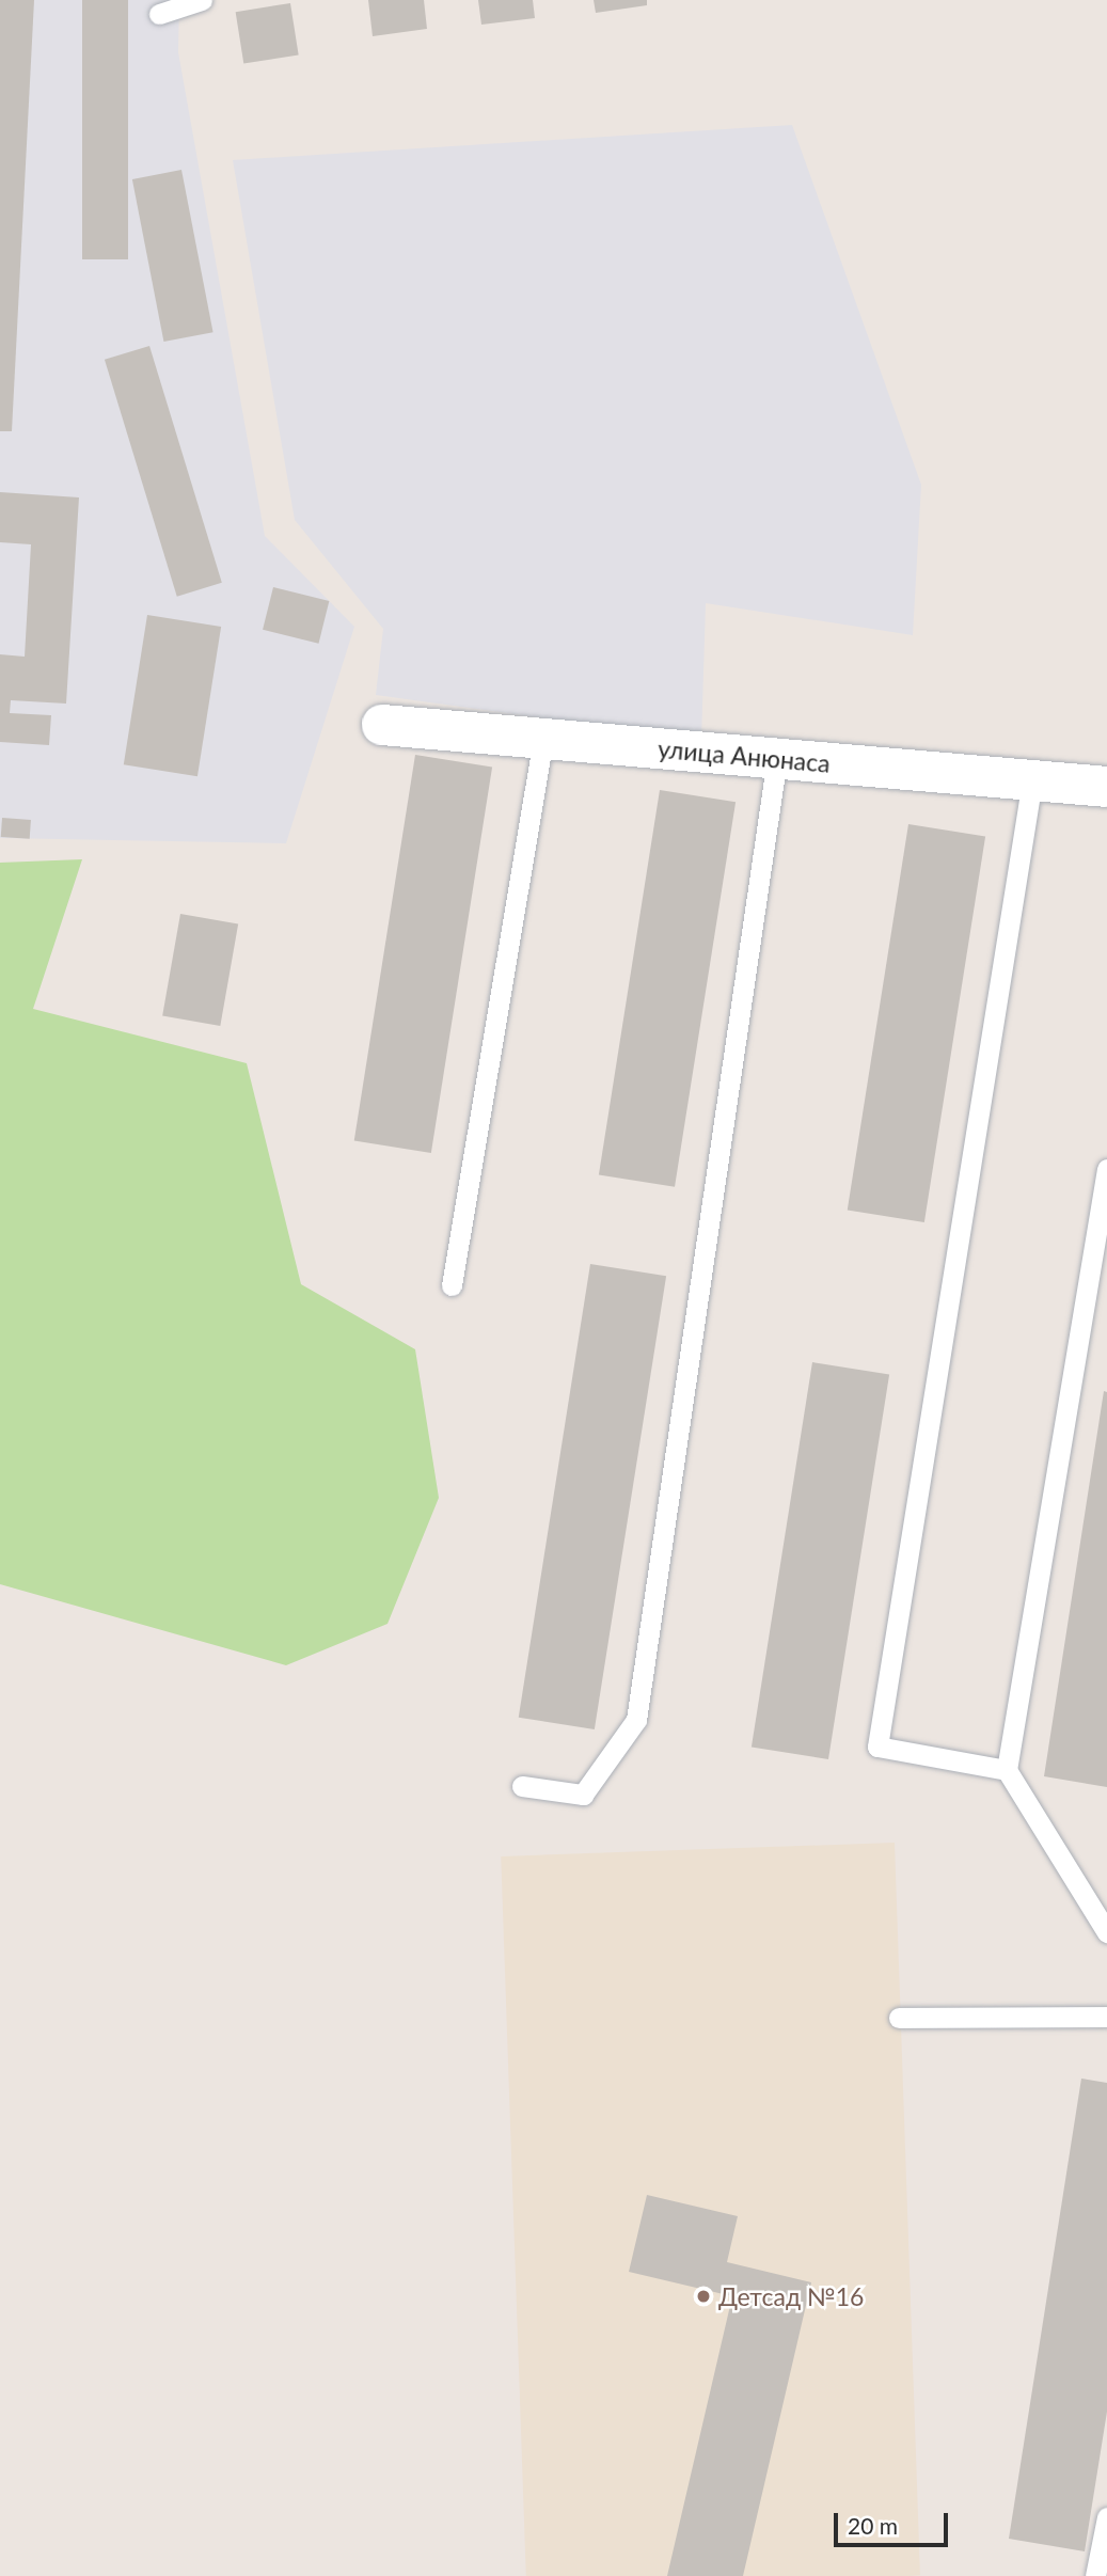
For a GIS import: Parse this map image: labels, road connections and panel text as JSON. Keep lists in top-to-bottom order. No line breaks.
{"streets":{"street":["улица Анюнаса"]},"places":["Детсад №16"],"scale_bar":"20 m"}
